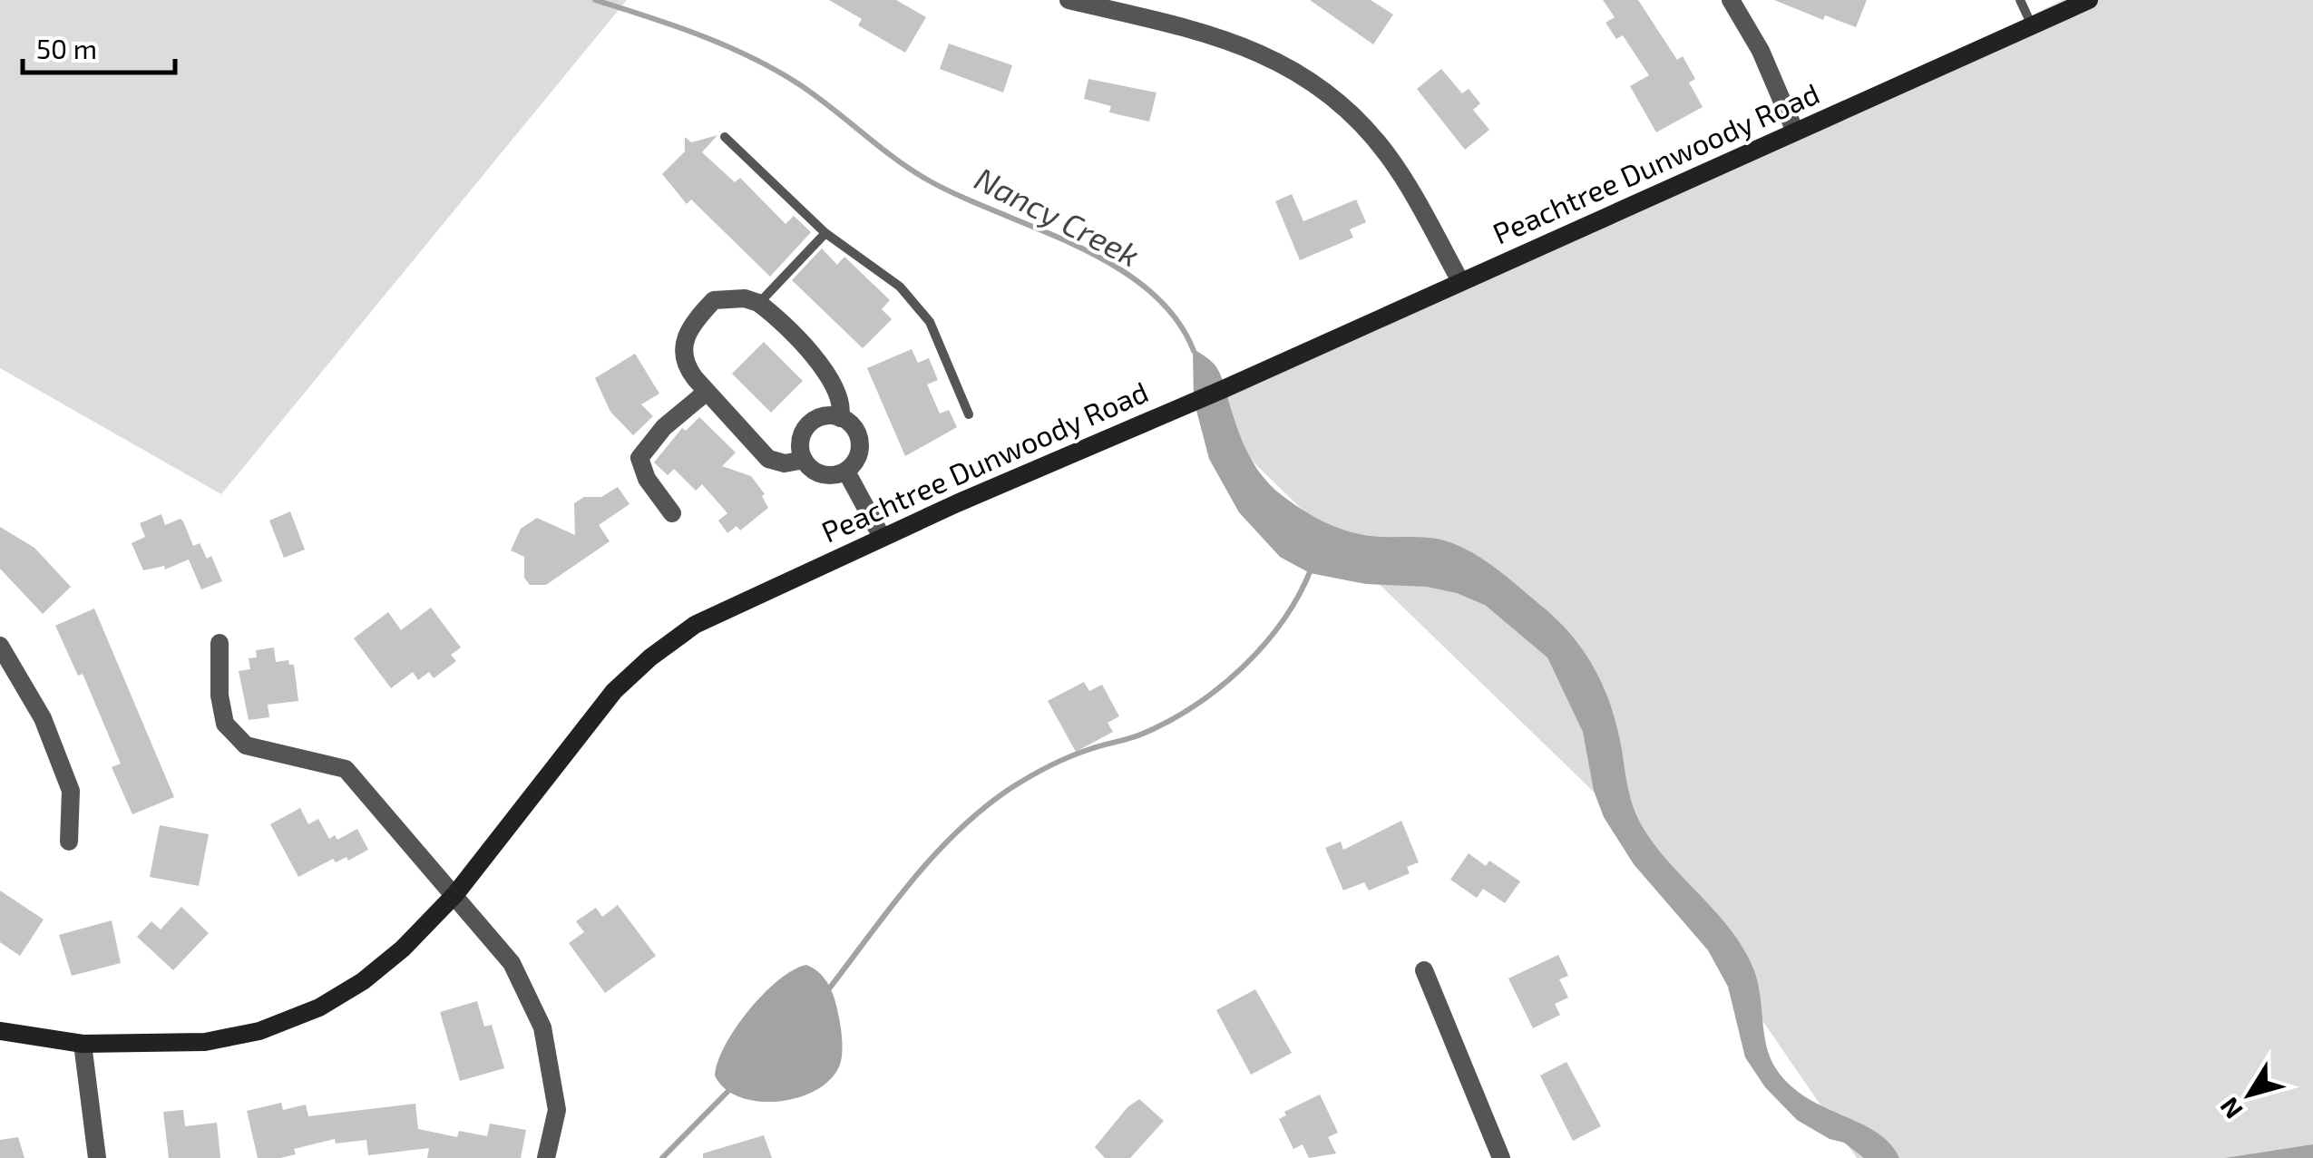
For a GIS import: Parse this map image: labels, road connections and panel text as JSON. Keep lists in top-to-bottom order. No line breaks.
{"streets":{"main road":["Peachtree Dunwoody Road"]},"water":["Nancy Creek"],"scale_bar":"50 m","north":"bottom left"}
